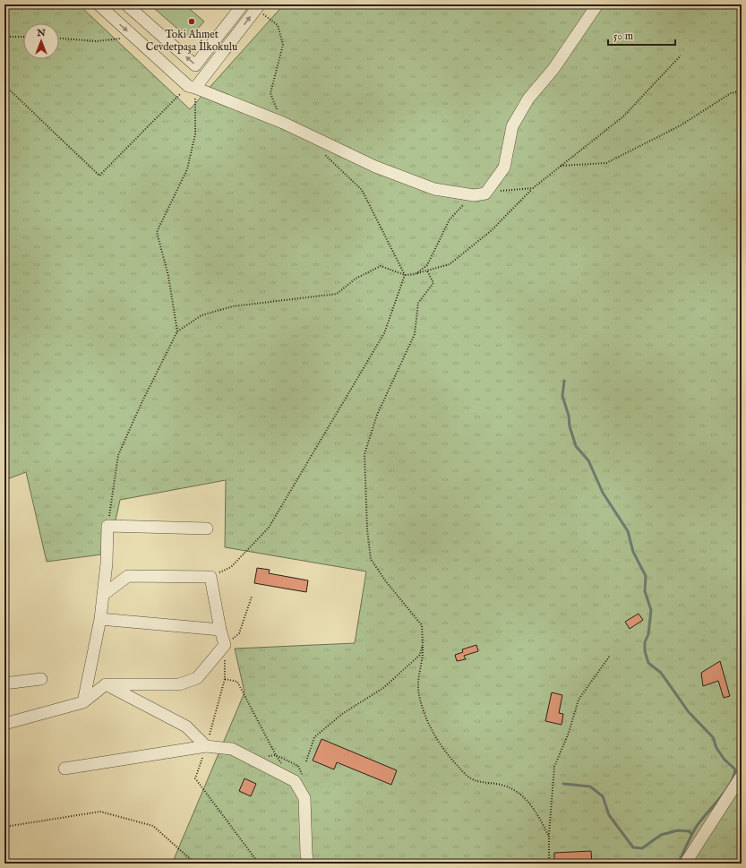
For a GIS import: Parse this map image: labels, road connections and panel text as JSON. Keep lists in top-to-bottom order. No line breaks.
{"places":["Toki Ahmet Cevdetpaşa İlkokulu"],"scale_bar":"50 m","north":"top"}
